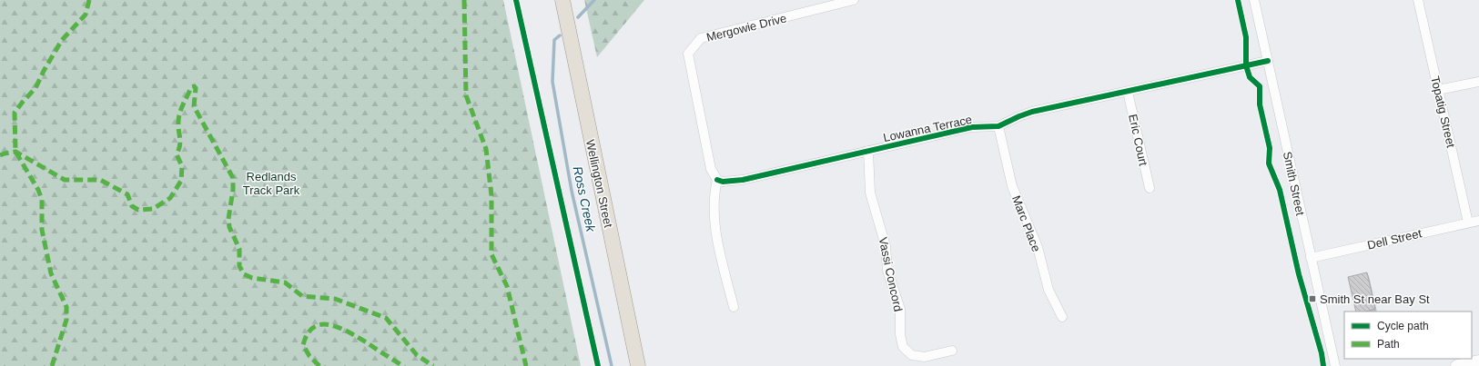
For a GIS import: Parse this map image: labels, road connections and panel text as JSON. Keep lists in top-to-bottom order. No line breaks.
{"streets":{"main road":["Wellington Street"],"street":["Mergowie Drive","Topatig Street","Lowanna Terrace","Eric Court","Smith Street","Marc Place","Dell Street","Vassi Concord"]},"crossings":[["Mergowie Drive","Lowanna Terrace"],["Topatig Street","Dell Street"],["Lowanna Terrace","Eric Court"],["Lowanna Terrace","Smith Street"],["Lowanna Terrace","Marc Place"],["Lowanna Terrace","Vassi Concord"],["Smith Street","Dell Street"]],"water":["Ross Creek"],"parks":["Redlands Track Park"],"places":{"transit":["Smith St near Bay St"]},"legend":["Cycle path","Path"]}
